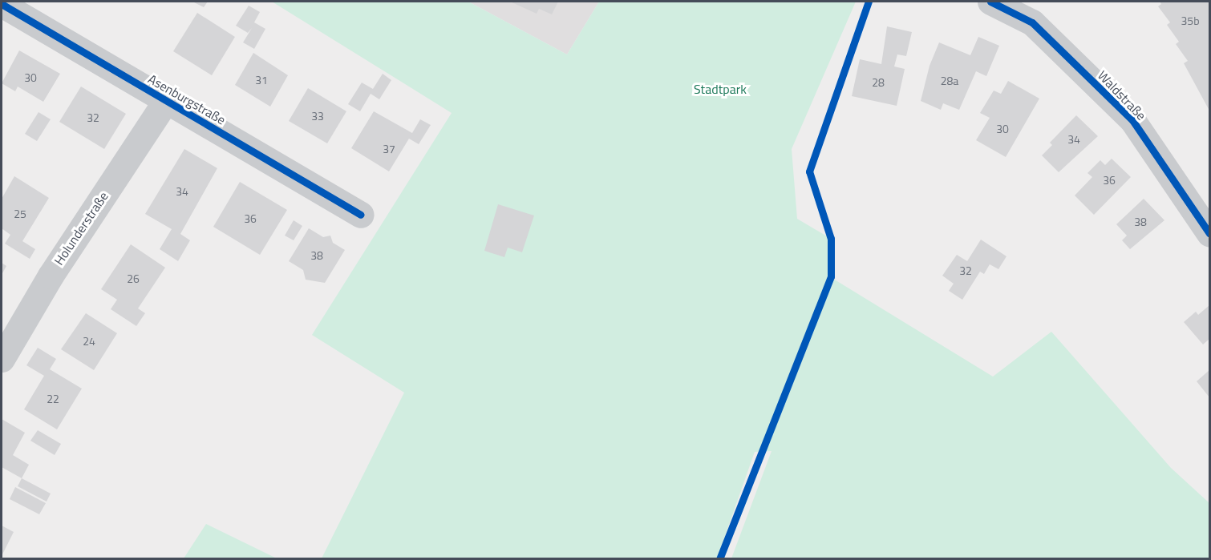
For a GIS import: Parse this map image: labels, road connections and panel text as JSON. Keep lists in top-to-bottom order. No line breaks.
{"streets":{"street":["Waldstraße","Asenburgstraße","Holunderstraße"]},"crossings":[["Asenburgstraße","Holunderstraße"]],"parks":["Stadtpark"],"house_numbers":["35b","30","31","28a","28","33","32","30","34","37","36","34","25","36","38","38","32","26","24","22"]}
